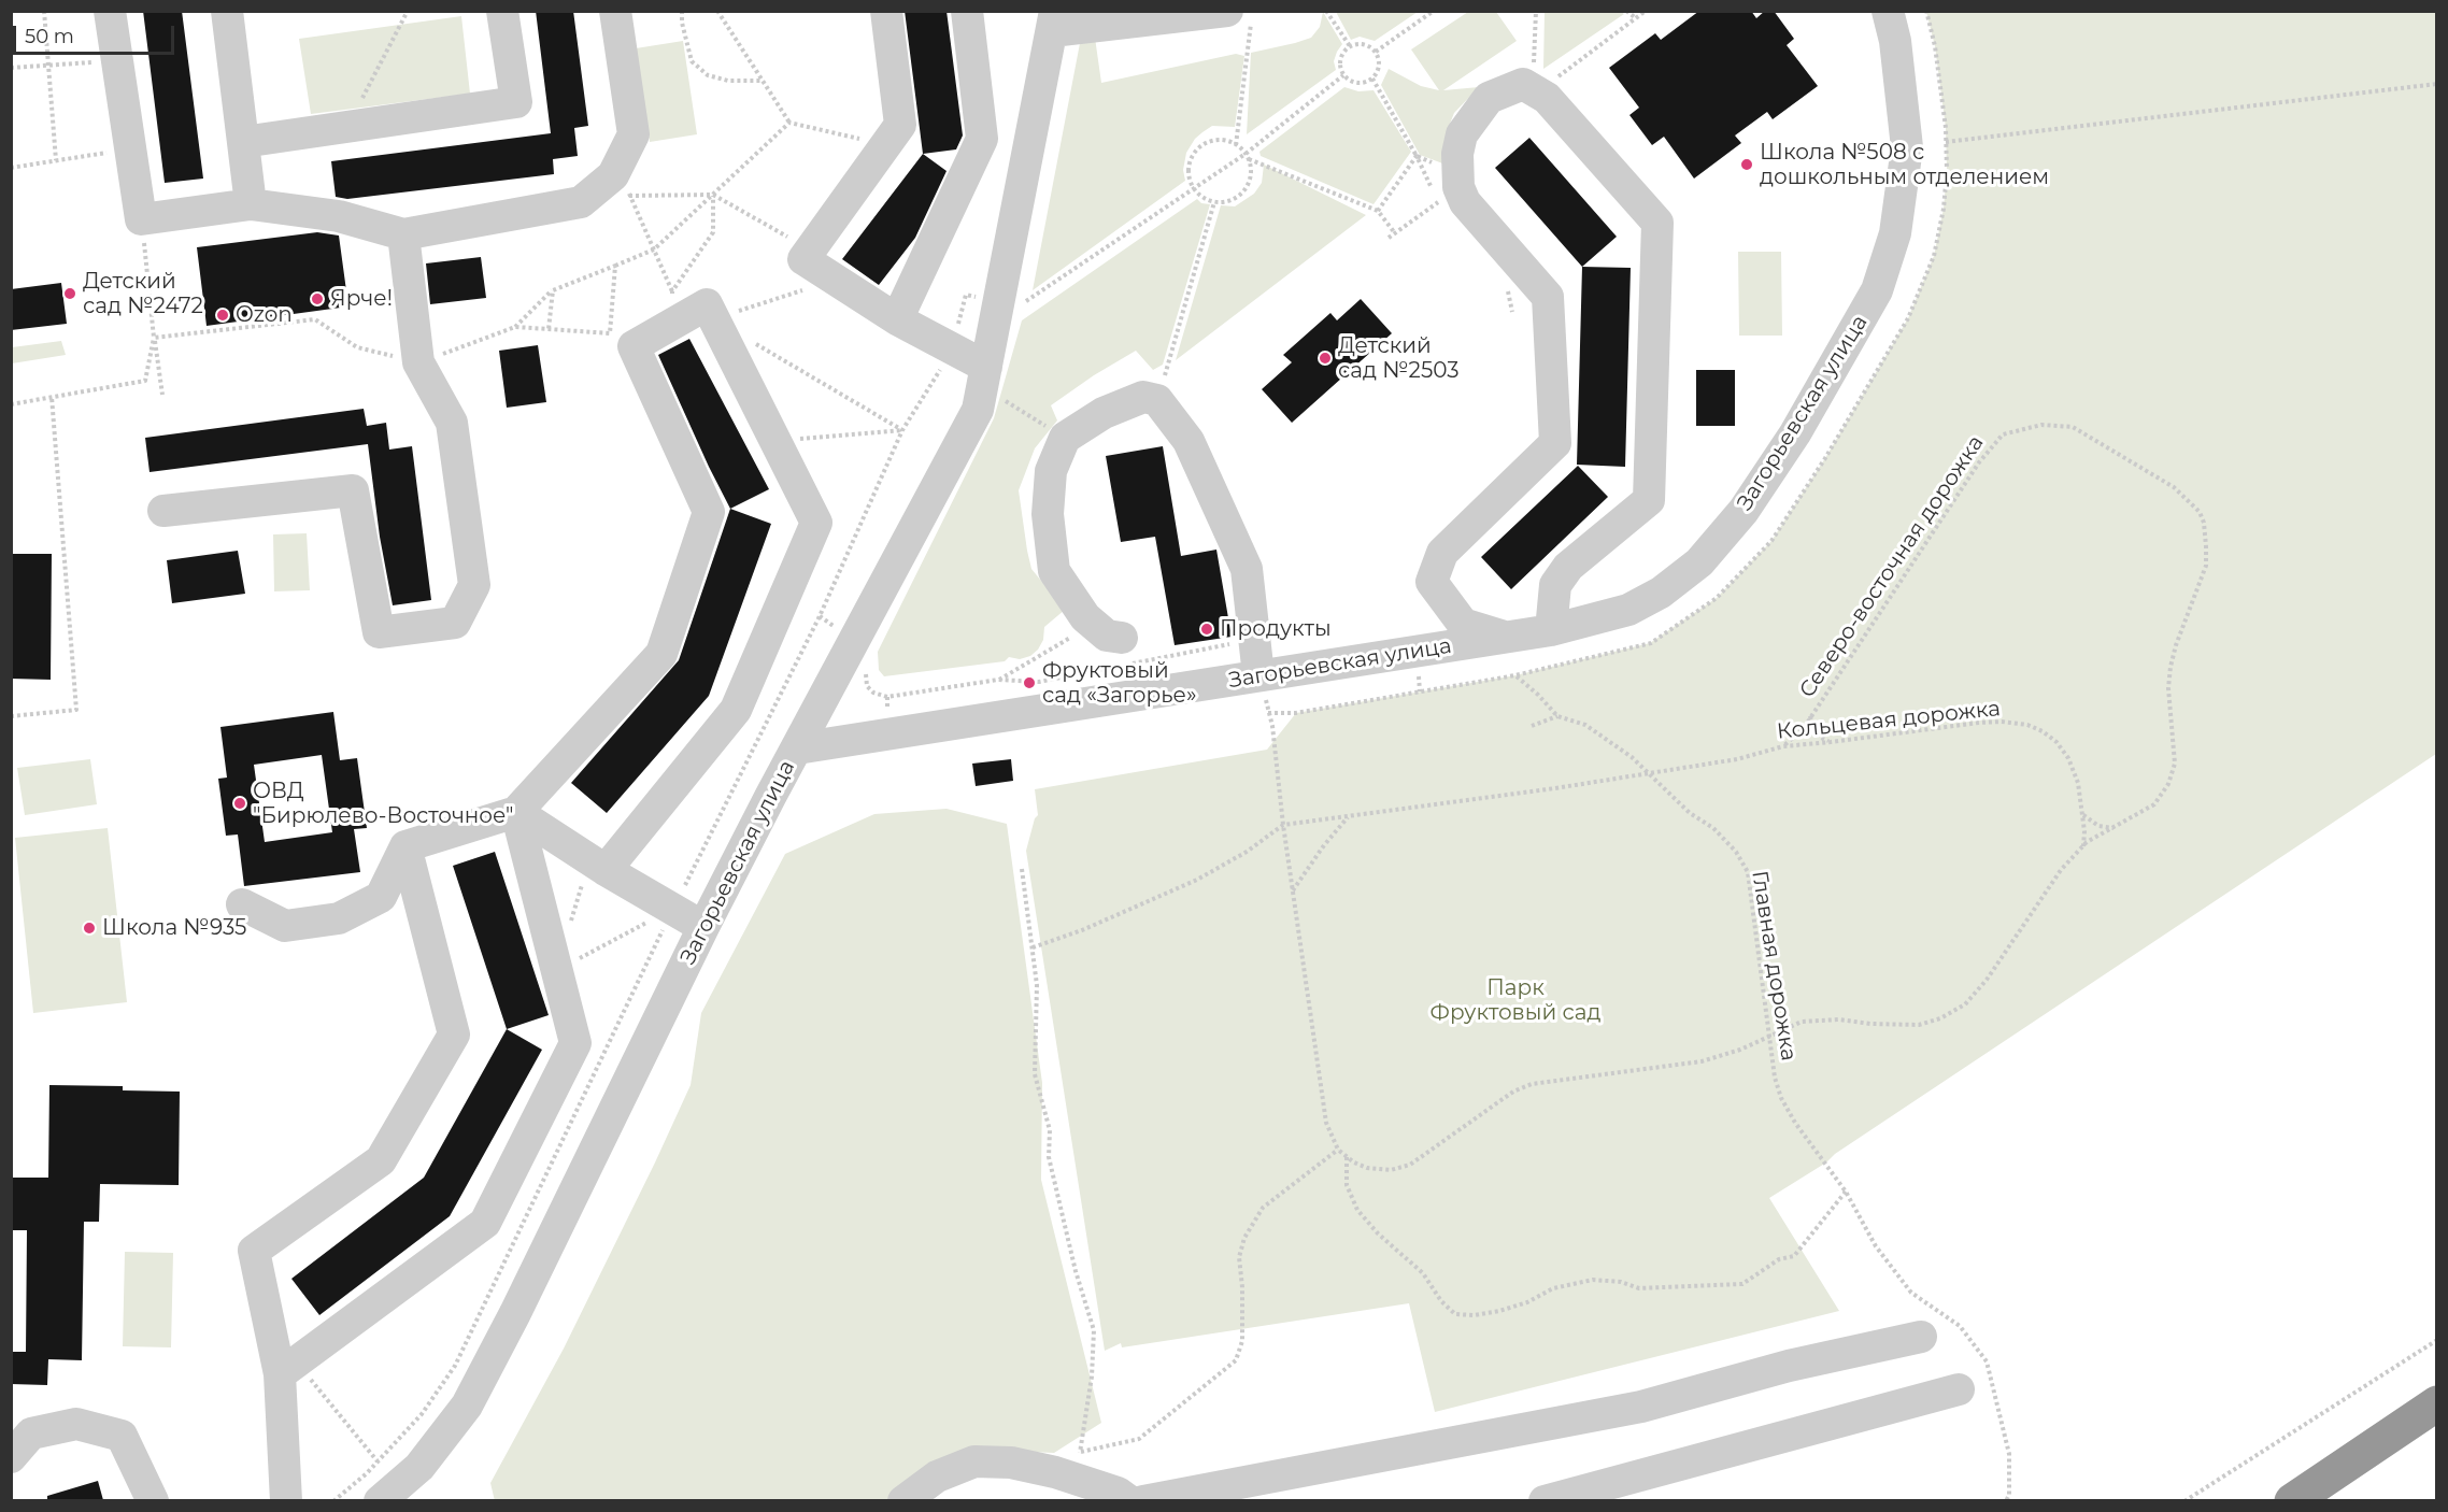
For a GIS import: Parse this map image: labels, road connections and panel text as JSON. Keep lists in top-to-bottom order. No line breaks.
{"streets":{"street":["Загорьевская улица"],"path":["Северо-восточная дорожка","Кольцевая дорожка","Главная дорожка"]},"crossings":[["Северо-восточная дорожка","Кольцевая дорожка"],["Кольцевая дорожка","Главная дорожка"]],"parks":["Парк Фруктовый сад"],"places":["Школа №508 с дошкольным отделением","Детский сад №2472","Ярче!","Ozon","Детский сад №2503","Продукты","Фруктовый сад «Загорье»","ОВД \"Бирюлево-Восточное\"","Школа №935"],"scale_bar":"50 m"}
